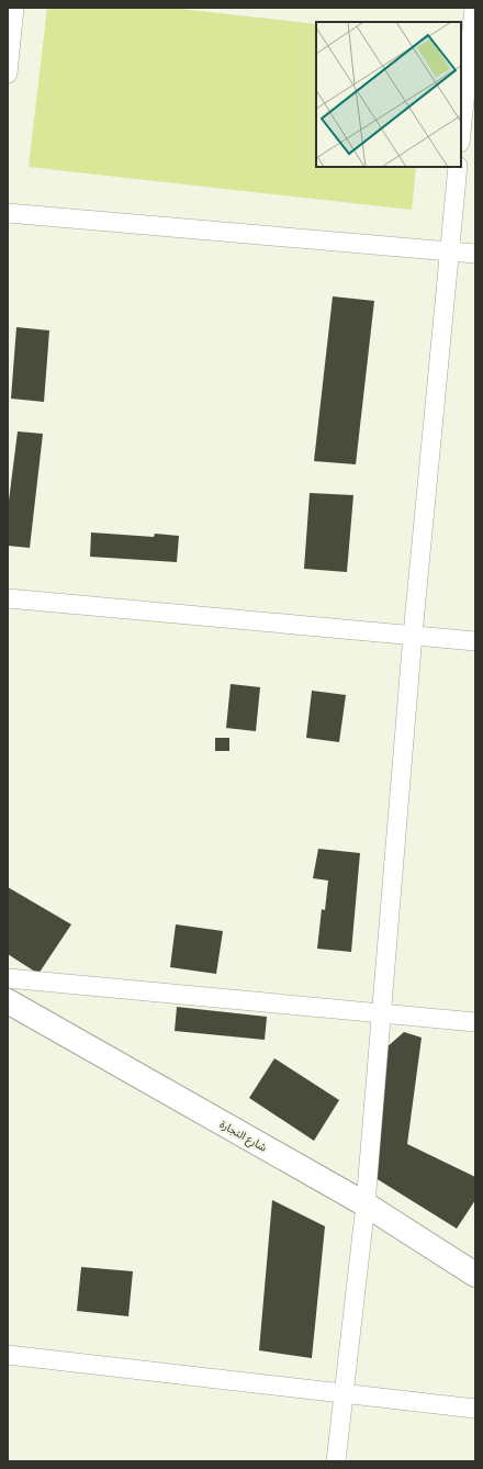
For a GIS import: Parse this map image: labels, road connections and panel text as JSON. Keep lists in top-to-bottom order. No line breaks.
{"streets":{"street":["شارع التجارة"]}}
